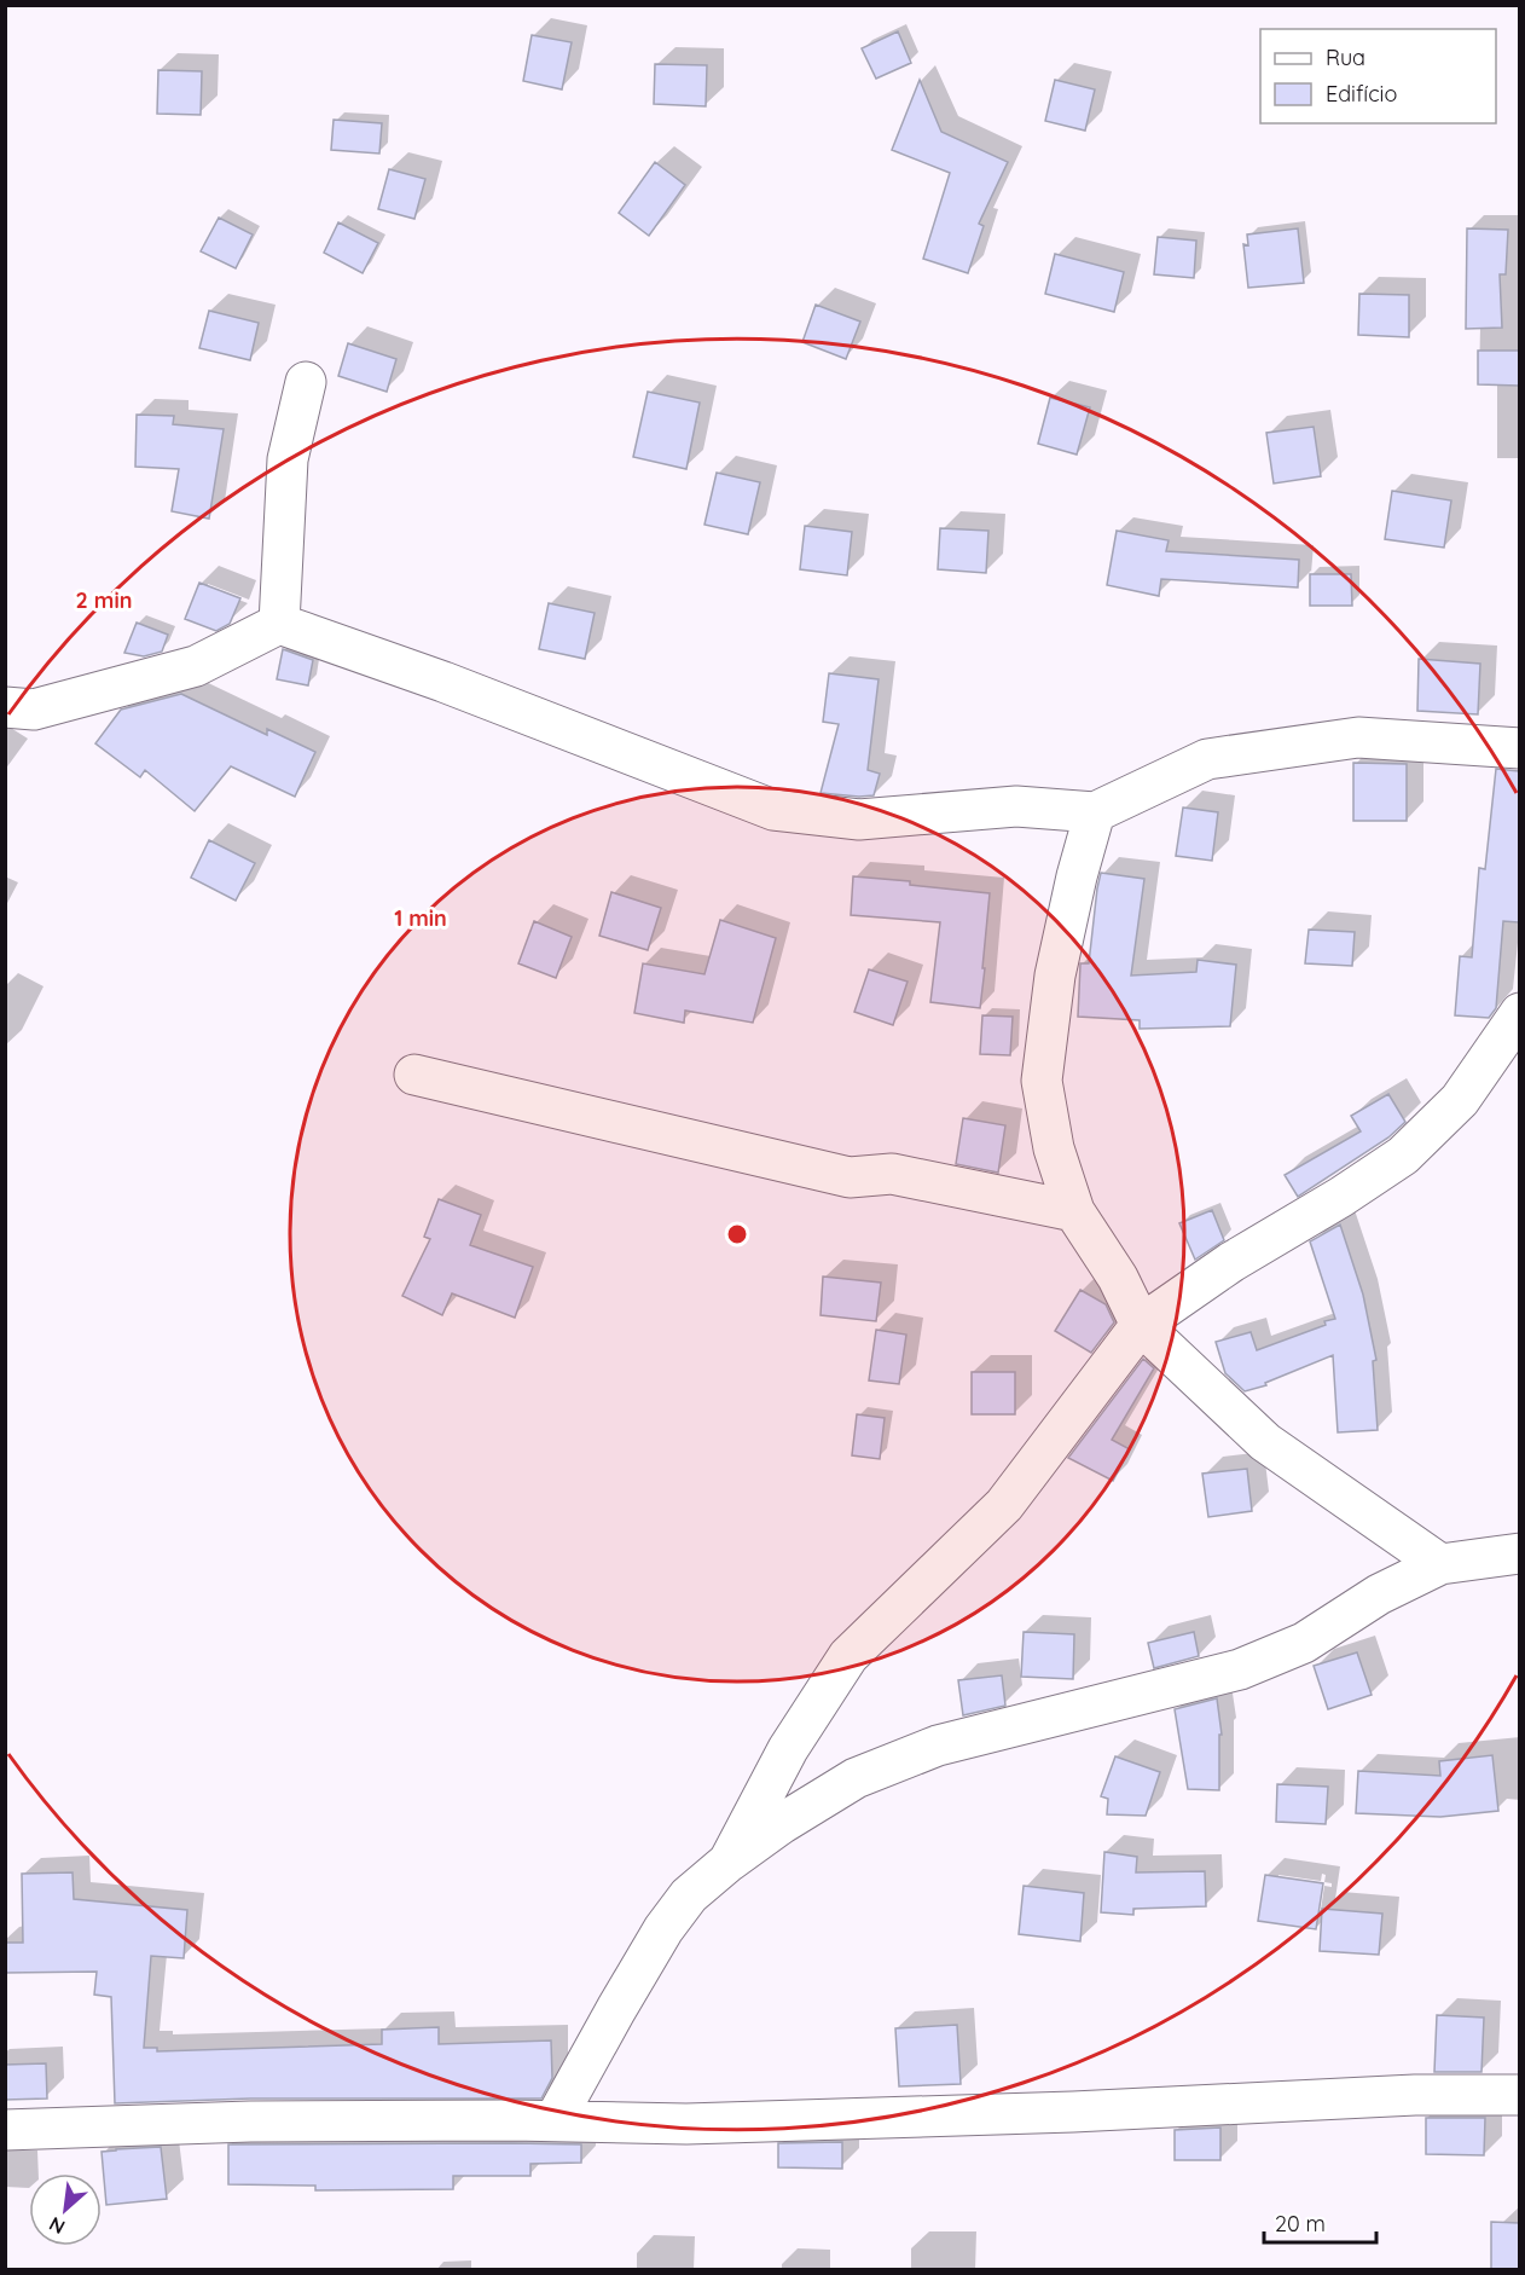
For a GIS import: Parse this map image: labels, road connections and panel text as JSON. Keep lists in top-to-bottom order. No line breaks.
{"legend":["Rua","Edifício"],"scale_bar":"20 m","north":"bottom left","rings":["2 min","1 min"]}
